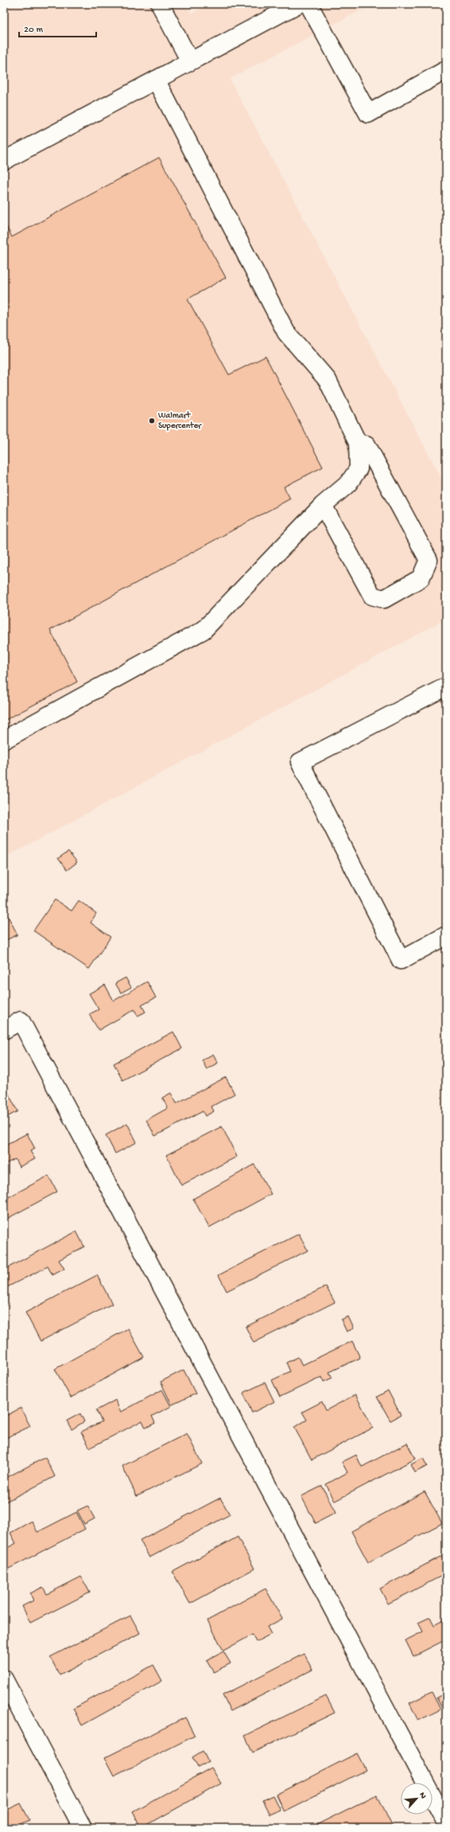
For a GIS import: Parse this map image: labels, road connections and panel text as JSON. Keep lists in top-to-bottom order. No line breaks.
{"places":["Walmart Supercenter"],"scale_bar":"20 m","north":"top right"}
